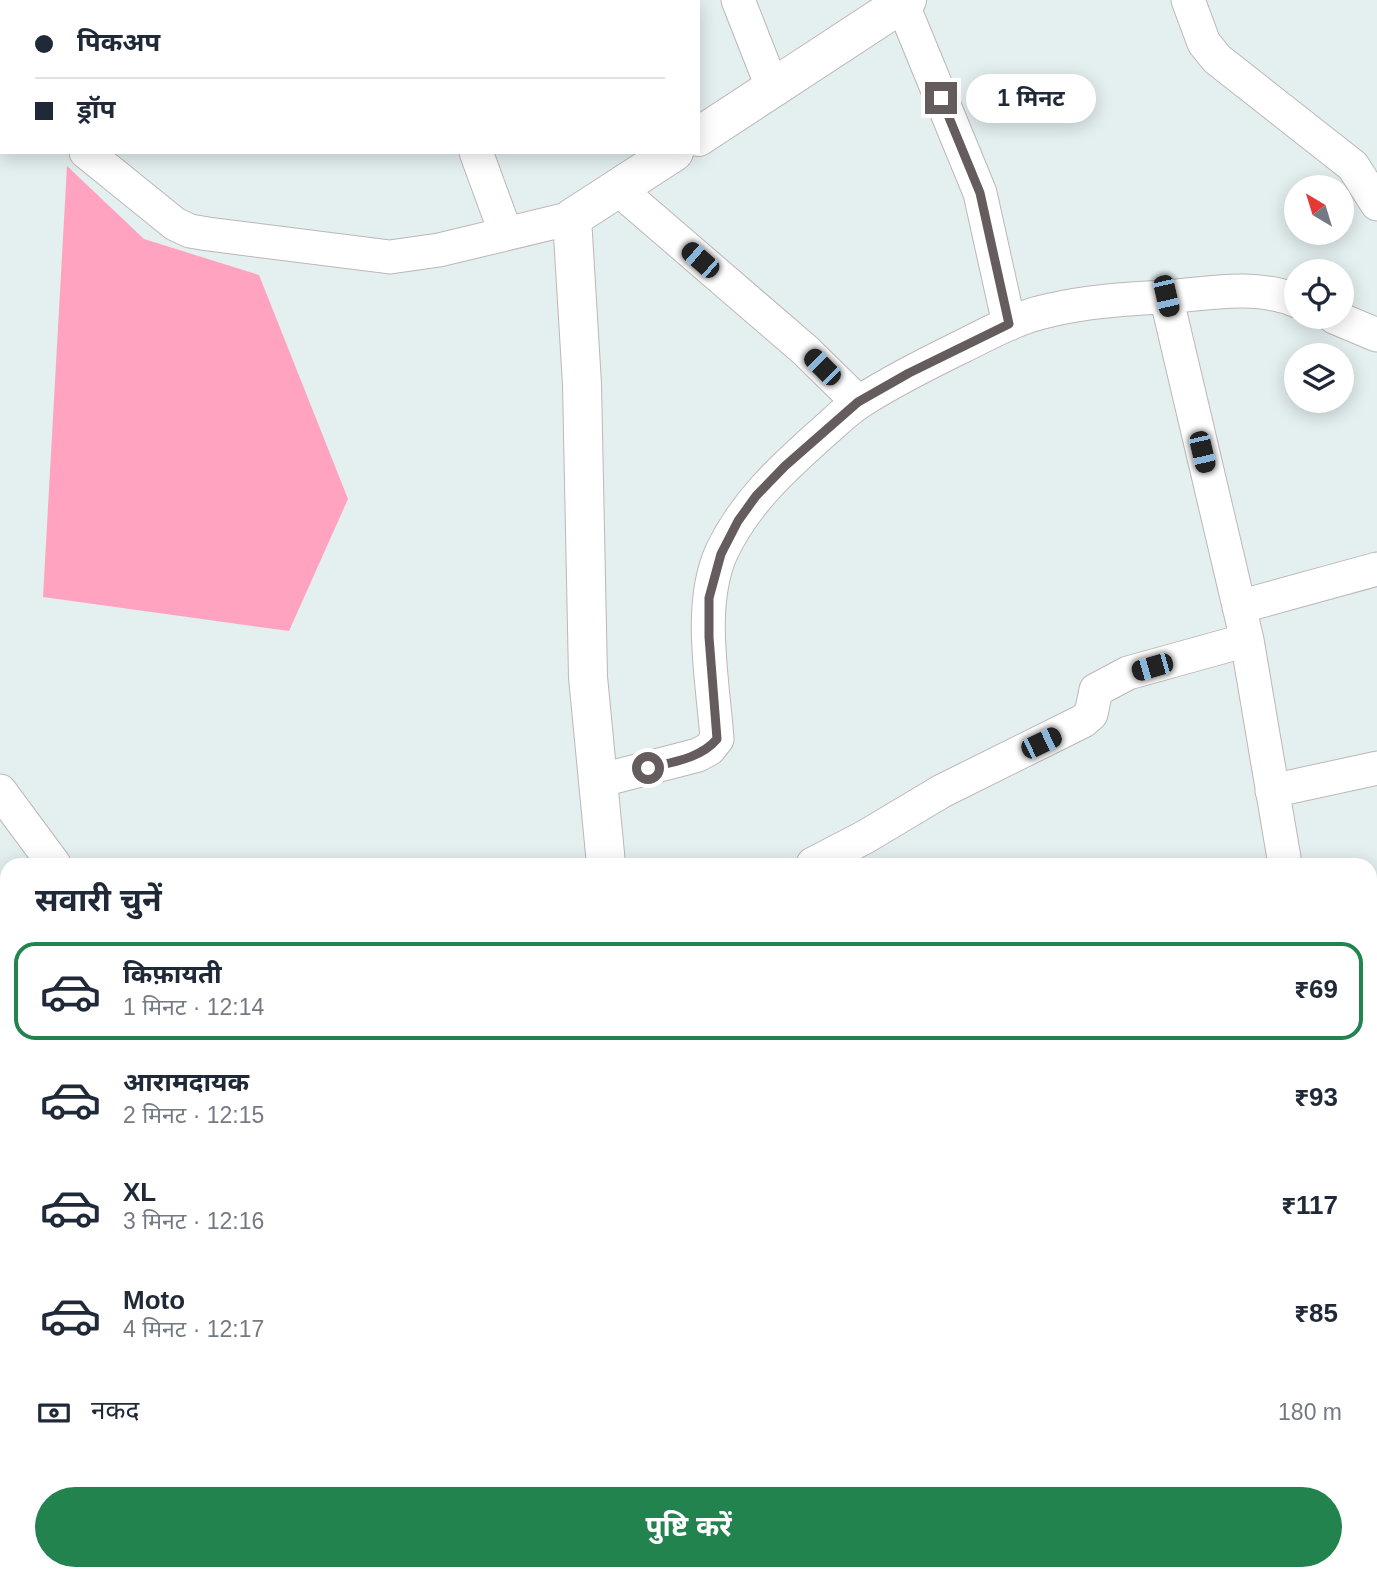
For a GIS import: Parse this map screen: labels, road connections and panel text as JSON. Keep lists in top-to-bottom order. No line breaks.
{"north":"top left","page":{"banner":["पिकअप","ड्रॉप"],"bubble":"1 मिनट","heading":"सवारी चुनें","list":[{"name":"किफ़ायती","note":"1 मिनट · 12:14","value":"₹69"},{"name":"आरामदायक","note":"2 मिनट · 12:15","value":"₹93"},{"name":"XL","note":"3 मिनट · 12:16","value":"₹117"},{"name":"Moto","note":"4 मिनट · 12:17","value":"₹85"}],"pay":["नकद","180 m"],"buttons":"पुष्टि करें"}}
